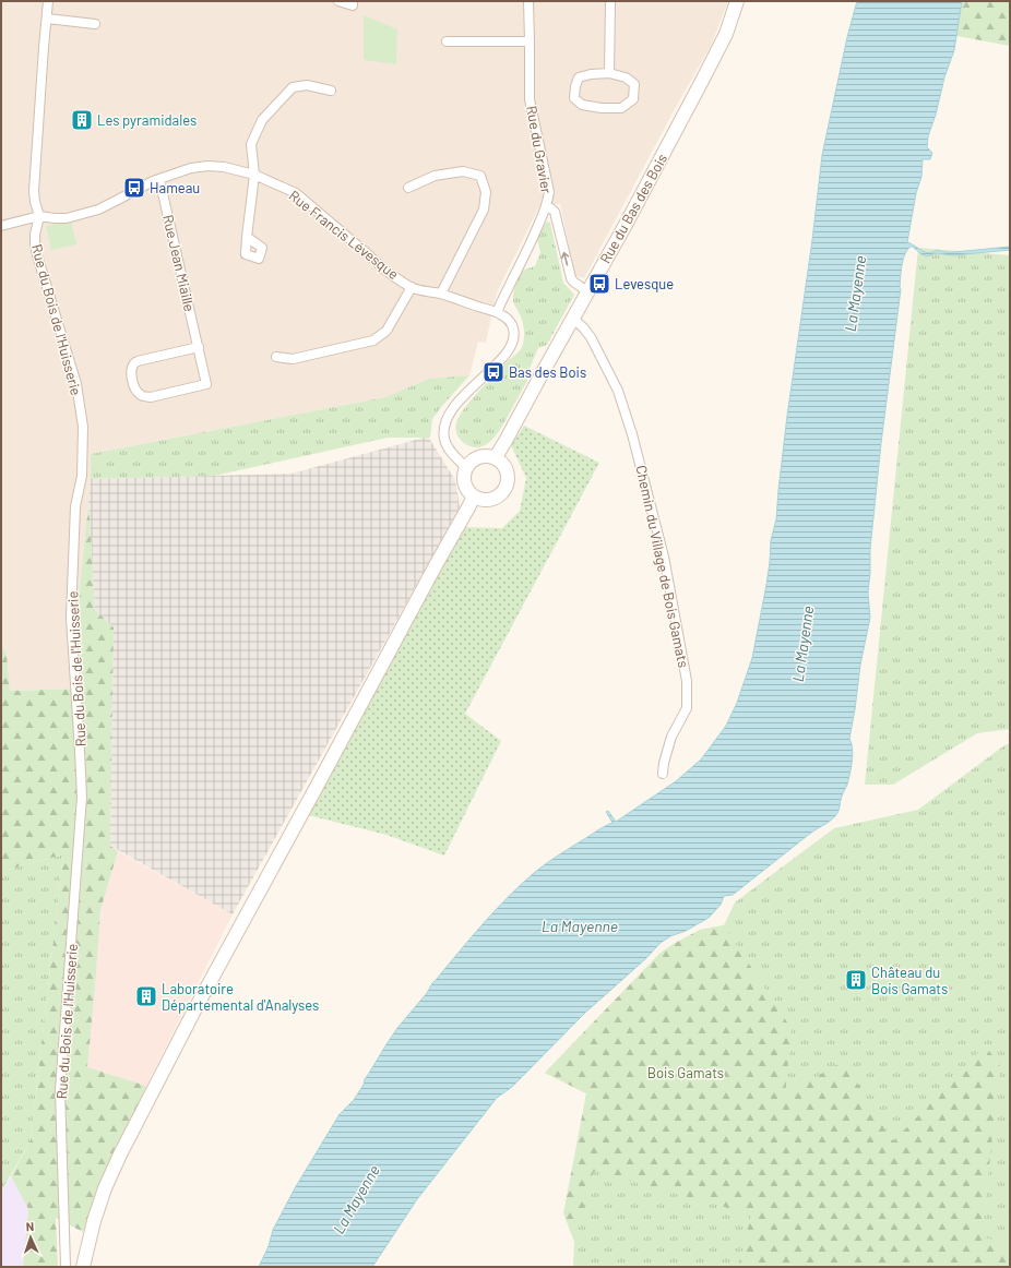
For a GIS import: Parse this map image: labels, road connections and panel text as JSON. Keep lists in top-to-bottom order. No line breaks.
{"streets":{"main road":["Rue du Bas des Bois"],"street":["Rue du Gravier","Rue Francis Lévesque","Rue Jean Miaille","Rue du Bois de l'Huisserie","Chemin du Village de Bois Gamats"]},"crossings":[["Rue du Gravier","Rue Francis Lévesque"],["Rue du Bas des Bois","Rue Francis Lévesque"],["Rue du Bas des Bois","Chemin du Village de Bois Gamats"],["Rue Francis Lévesque","Rue Jean Miaille"],["Rue Francis Lévesque","Rue du Bois de l'Huisserie"]],"water":["La Mayenne"],"parks":["Bois Gamats"],"places":{"building":["Les pyramidales","Château du Bois Gamats","Laboratoire Départemental d'Analyses"],"bus stop":["Hameau","Levesque","Bas des Bois"]},"north":"top"}
